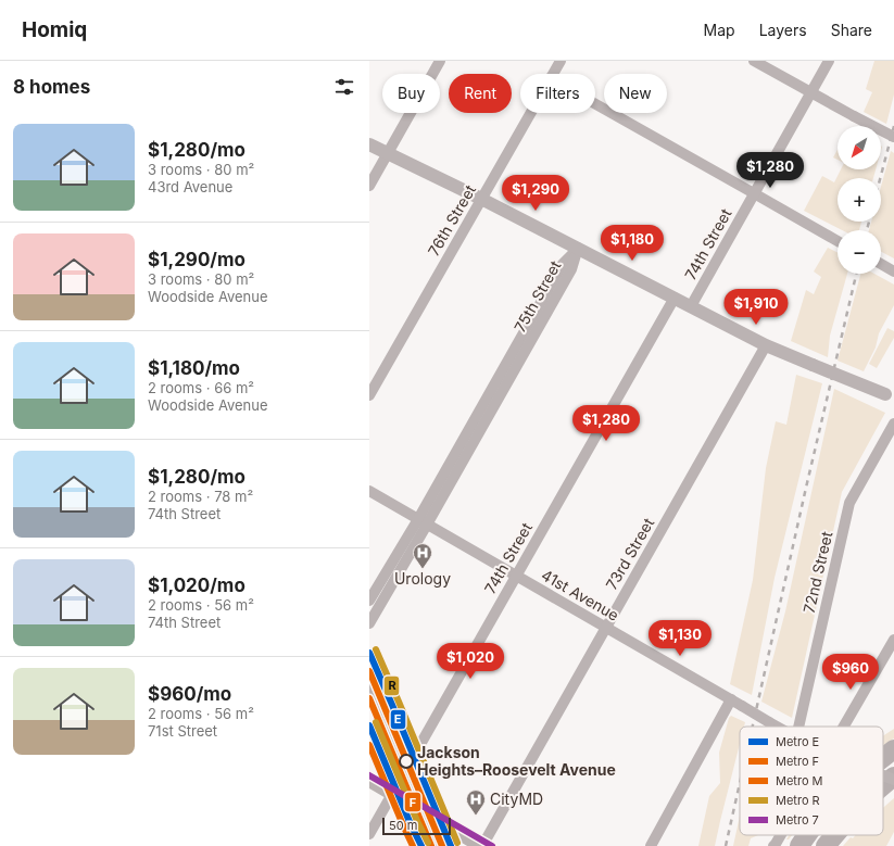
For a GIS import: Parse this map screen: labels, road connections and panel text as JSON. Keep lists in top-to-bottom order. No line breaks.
{"streets":{"street":["76th Street","74th Street","75th Street","73rd Street","72nd Street","41st Avenue"]},"crossings":[["74th Street","41st Avenue"],["75th Street","41st Avenue"],["73rd Street","41st Avenue"]],"places":{"hospital":["Urology","CityMD"],"other":["Jackson Heights–Roosevelt Avenue"]},"lines":["metro line R","metro line E","metro line M","metro line F","metro line 7"],"legend":["Metro E","Metro F","Metro M","Metro R","Metro 7"],"scale_bar":"50 m","north":"bottom left","page":{"header":"Homiq","nav":["Map","Layers","Share"],"heading":"8 homes","chip":["Buy","Rent","Filters","New"],"list":[{"name":"$1,280/mo","note":"3 rooms · 80 m² · 43rd Avenue"},{"name":"$1,290/mo","note":"3 rooms · 80 m² · Woodside Avenue"},{"name":"$1,180/mo","note":"2 rooms · 66 m² · Woodside Avenue"},{"name":"$1,280/mo","note":"2 rooms · 78 m² · 74th Street"},{"name":"$1,020/mo","note":"2 rooms · 56 m² · 74th Street"},{"name":"$960/mo","note":"2 rooms · 56 m² · 71st Street"}],"map_buttons":["+","−"],"price":["$1,280","$1,290","$1,180","$1,910","$1,280","$1,130","$1,020","$960"],"scale":"50 m"}}
